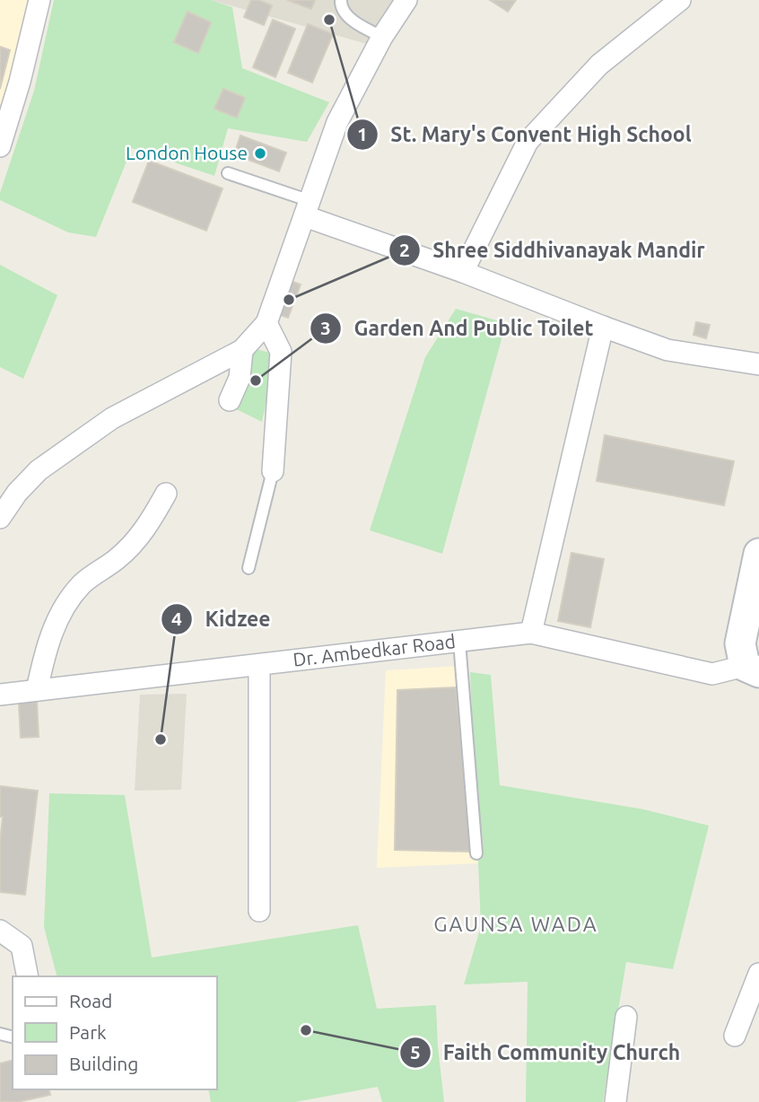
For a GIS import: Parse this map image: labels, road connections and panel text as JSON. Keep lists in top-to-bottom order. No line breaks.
{"streets":{"street":["Dr. Ambedkar Road"]},"districts":["GAUNSA WADA"],"places":["St. Mary's Convent High School","London House","Shree Siddhivanayak Mandir","Garden And Public Toilet","Kidzee","Faith Community Church"],"legend":["Road","Park","Building"]}
